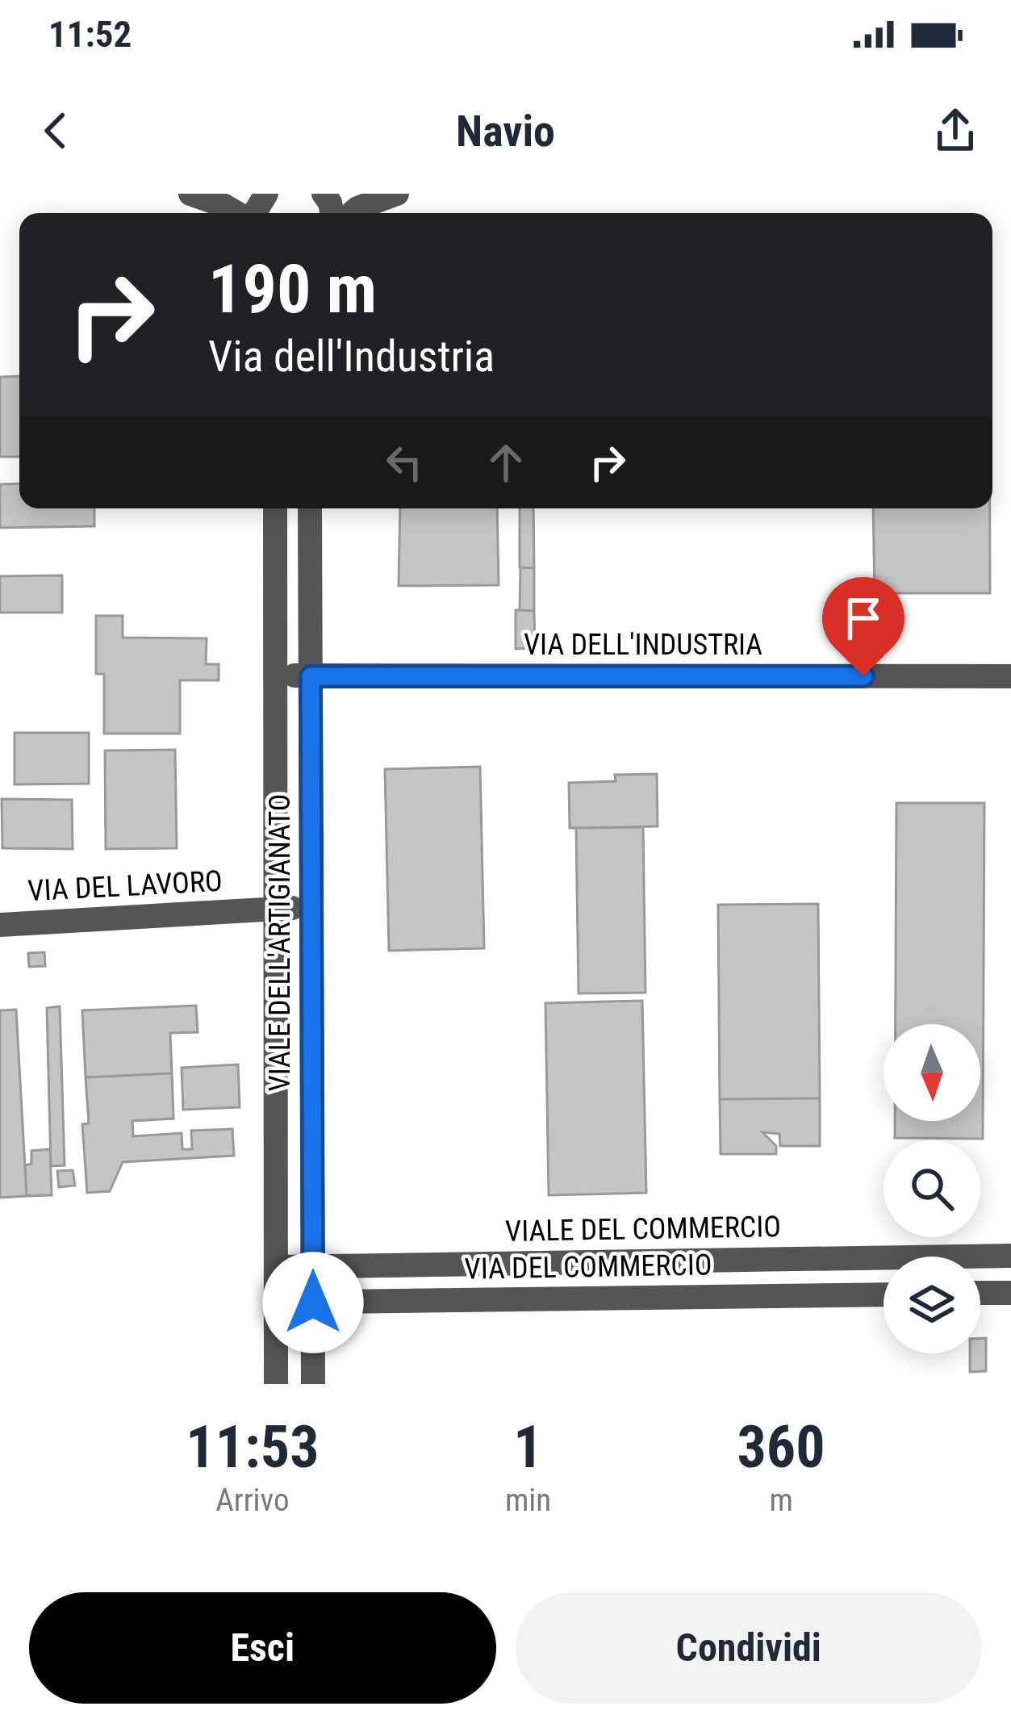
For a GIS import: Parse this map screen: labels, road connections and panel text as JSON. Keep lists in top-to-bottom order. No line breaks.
{"streets":{"street":["VIA DELL'INDUSTRIA","VIA DEL LAVORO","VIALE DELL'ARTIGIANATO","VIALE DEL COMMERCIO","VIA DEL COMMERCIO"]},"crossings":[["VIA DELL'INDUSTRIA","VIALE DELL'ARTIGIANATO"],["VIA DEL LAVORO","VIALE DELL'ARTIGIANATO"],["VIALE DELL'ARTIGIANATO","VIALE DEL COMMERCIO"],["VIALE DELL'ARTIGIANATO","VIA DEL COMMERCIO"]],"north":"bottom","page":{"status":"11:52","header":"Navio","turn":["190 m","Via dell'Industria"],"eta":["11:53","Arrivo","1","min","360","m"],"buttons":["Esci","Condividi"]}}
